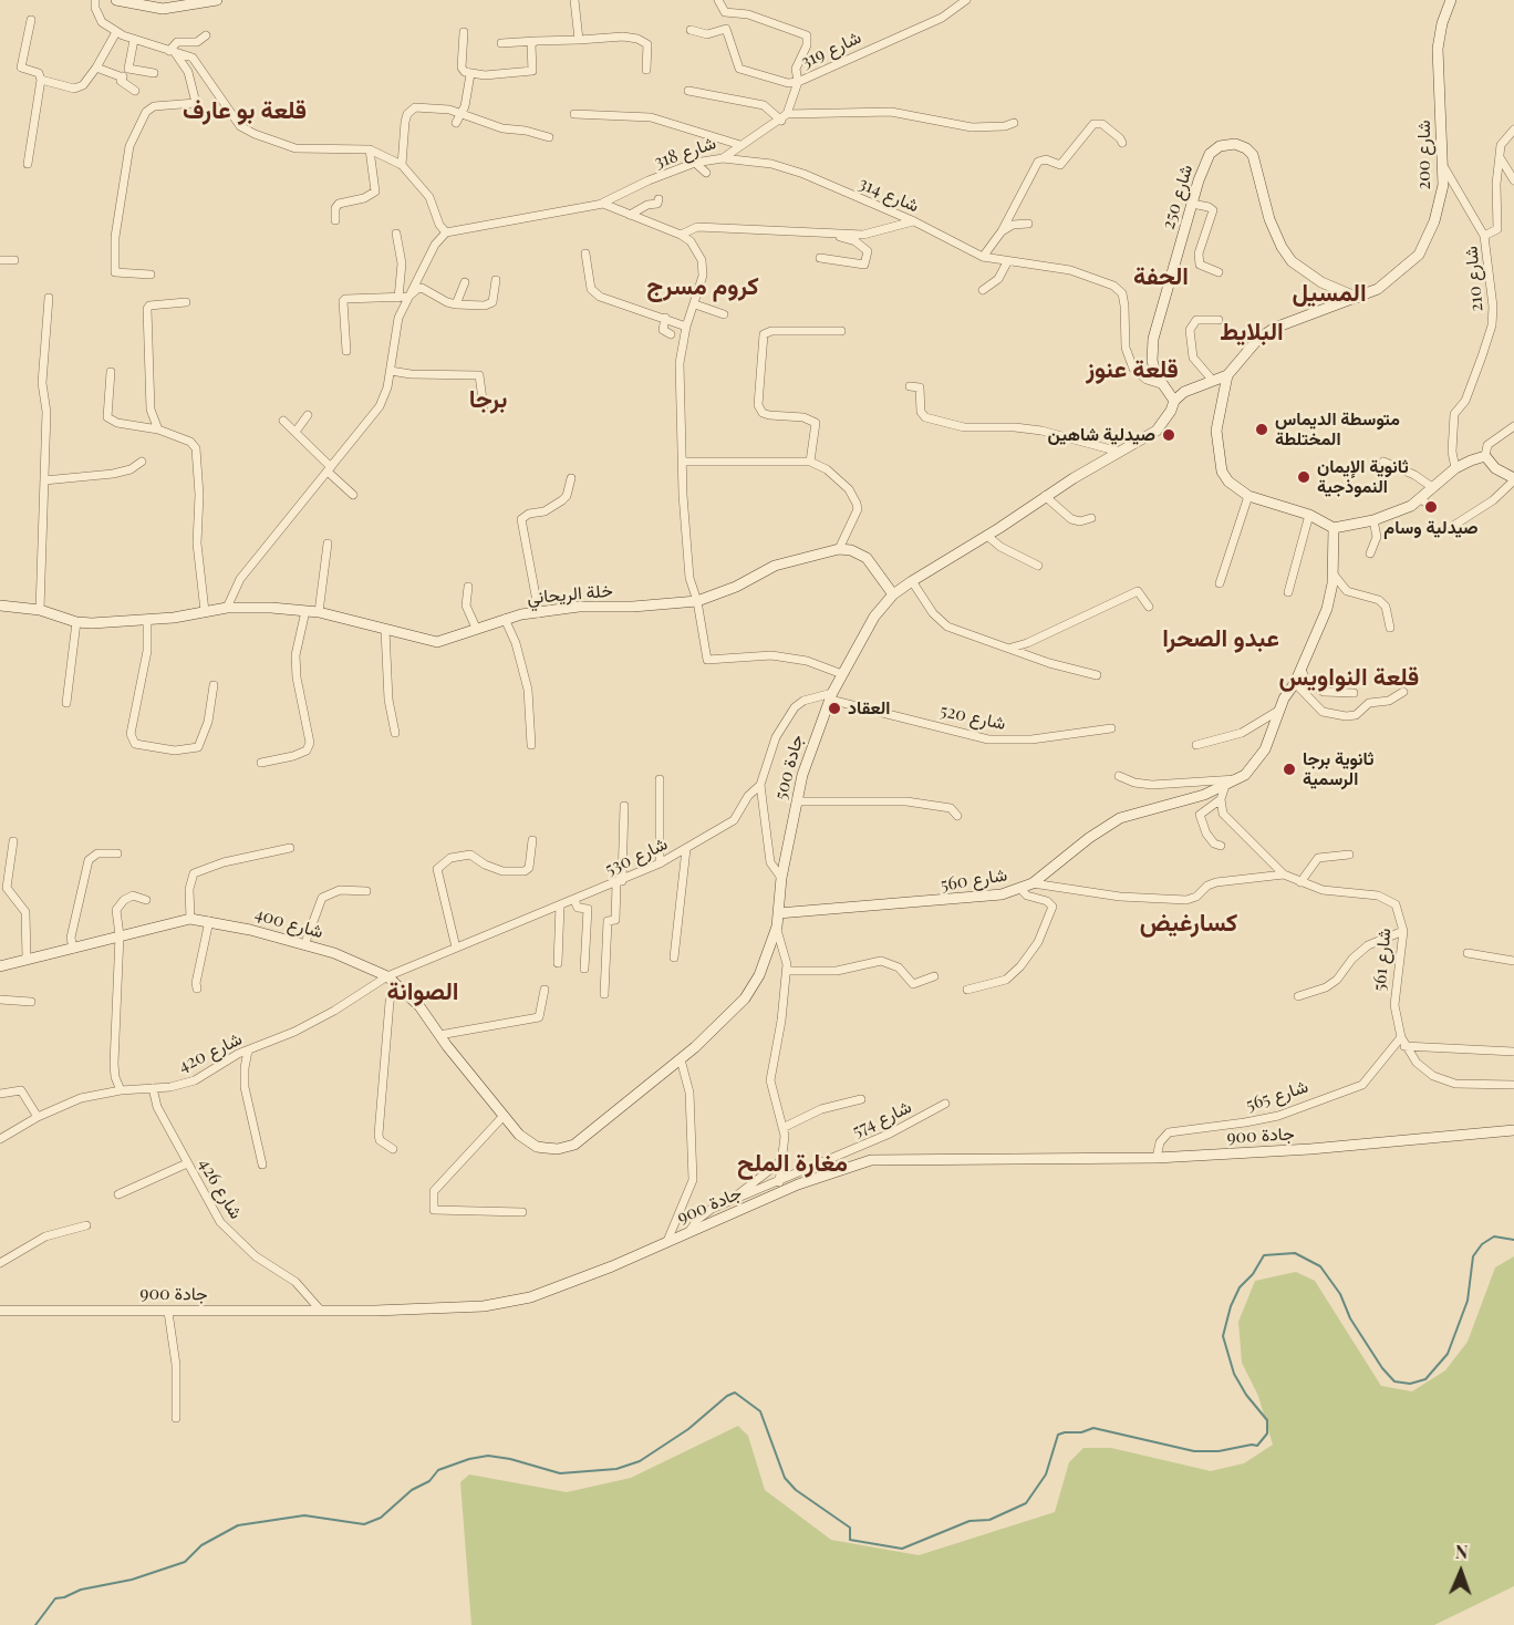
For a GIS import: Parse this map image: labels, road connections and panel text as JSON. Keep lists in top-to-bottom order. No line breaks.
{"streets":{"main road":["شارع 200","شارع 250","خلة الريحاني","جادة 500","شارع 560","شارع 400","جادة 900"],"street":["شارع 319","شارع 318","شارع 314","شارع 210","شارع 520","شارع 530","شارع 561","شارع 420","شارع 565","شارع 574","شارع 426"]},"crossings":[["شارع 318","شارع 314"],["شارع 200","شارع 250"],["شارع 200","شارع 210"],["شارع 200","جادة 500"],["شارع 314","شارع 250"],["شارع 250","جادة 500"],["شارع 520","جادة 500"],["شارع 520","شارع 530"],["جادة 500","شارع 530"],["جادة 500","شارع 560"],["جادة 500","شارع 400"],["شارع 530","شارع 400"],["شارع 530","شارع 420"],["شارع 400","شارع 420"],["شارع 561","شارع 565"],["شارع 420","شارع 426"],["شارع 565","جادة 900"],["شارع 574","جادة 900"],["جادة 900","شارع 426"]],"districts":["قلعة بو عارف","الحفة","كروم مسرج","المسيل","البلايط","قلعة عنوز","برجا","عبدو الصحرا","قلعة النواويس","كسارغيض","الصوانة","مغارة الملح"],"places":["متوسطة الديماس المختلطة","صيدلية شاهين","ثانوية الإيمان النموذجية","صيدلية وسام","العقاد","ثانوية برجا الرسمية"],"north":"top"}
